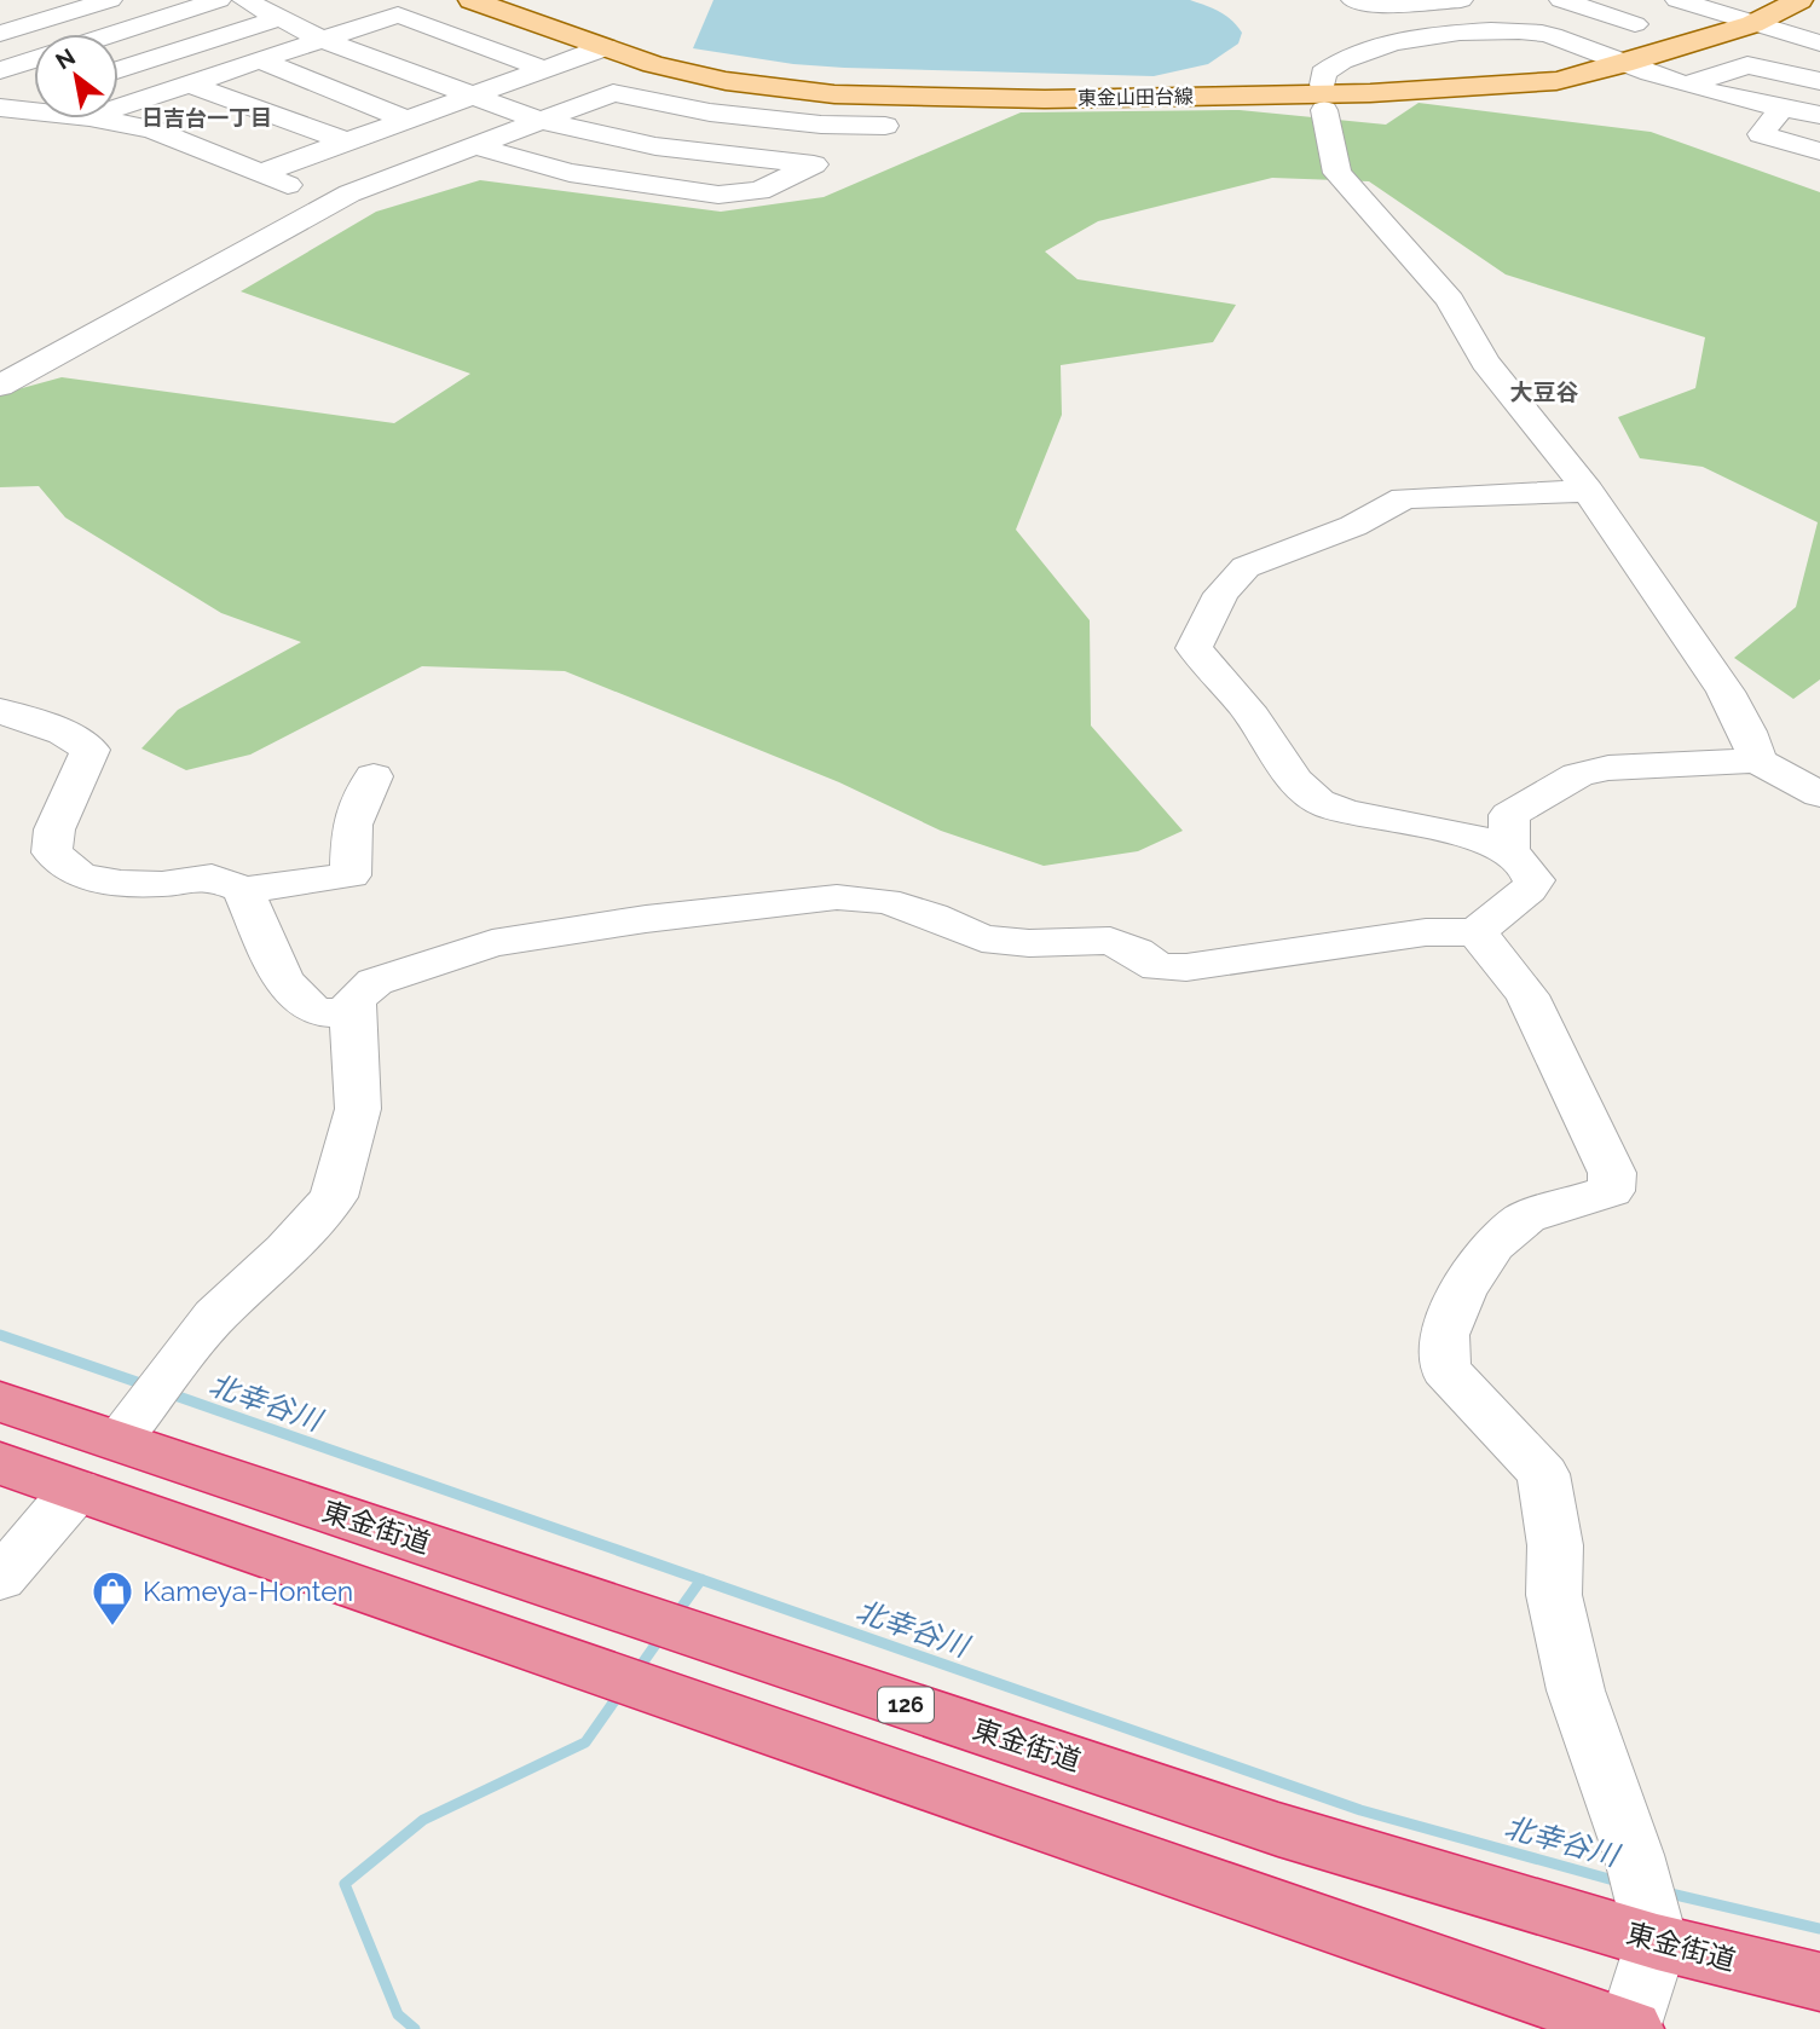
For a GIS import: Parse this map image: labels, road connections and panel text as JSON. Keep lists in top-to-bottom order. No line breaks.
{"streets":{"highway":["東金街道","126"],"main road":["東金山田台線"]},"districts":["日吉台一丁目","大豆谷"],"water":["北幸谷川"],"places":{"shop":["Kameya-Honten"]},"north":"top left"}
